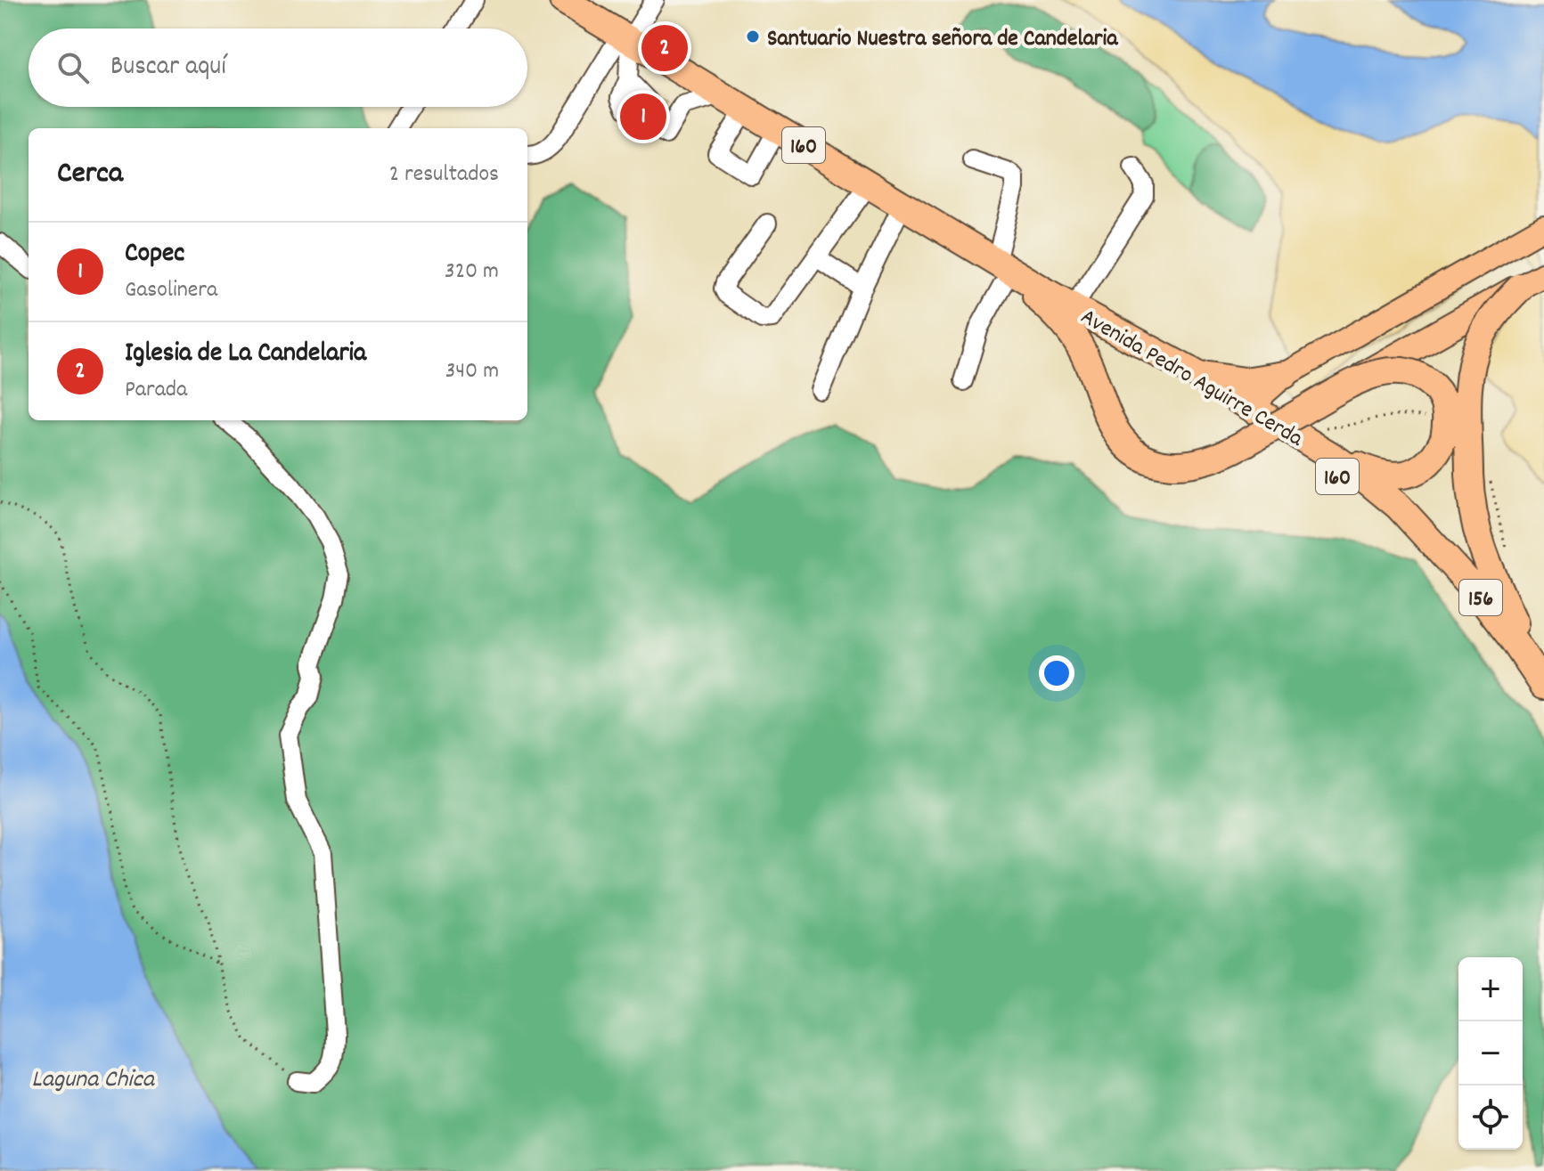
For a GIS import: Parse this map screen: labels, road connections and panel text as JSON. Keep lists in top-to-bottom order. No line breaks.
{"streets":{"highway":["160","Avenida Pedro Aguirre Cerda","156"]},"crossings":[["160","Avenida Pedro Aguirre Cerda"],["Avenida Pedro Aguirre Cerda","156"]],"water":["Laguna Chica"],"places":["Santuario Nuestra señora de Candelaria"],"page":{"pins":["2","1"],"search":"Buscar aquí","heading":["Cerca","2 resultados"],"list":[{"mark":"1","name":"Copec","note":"Gasolinera","value":"320 m"},{"mark":"2","name":"Iglesia de La Candelaria","note":"Parada","value":"340 m"}],"map_buttons":["+","−"]}}
